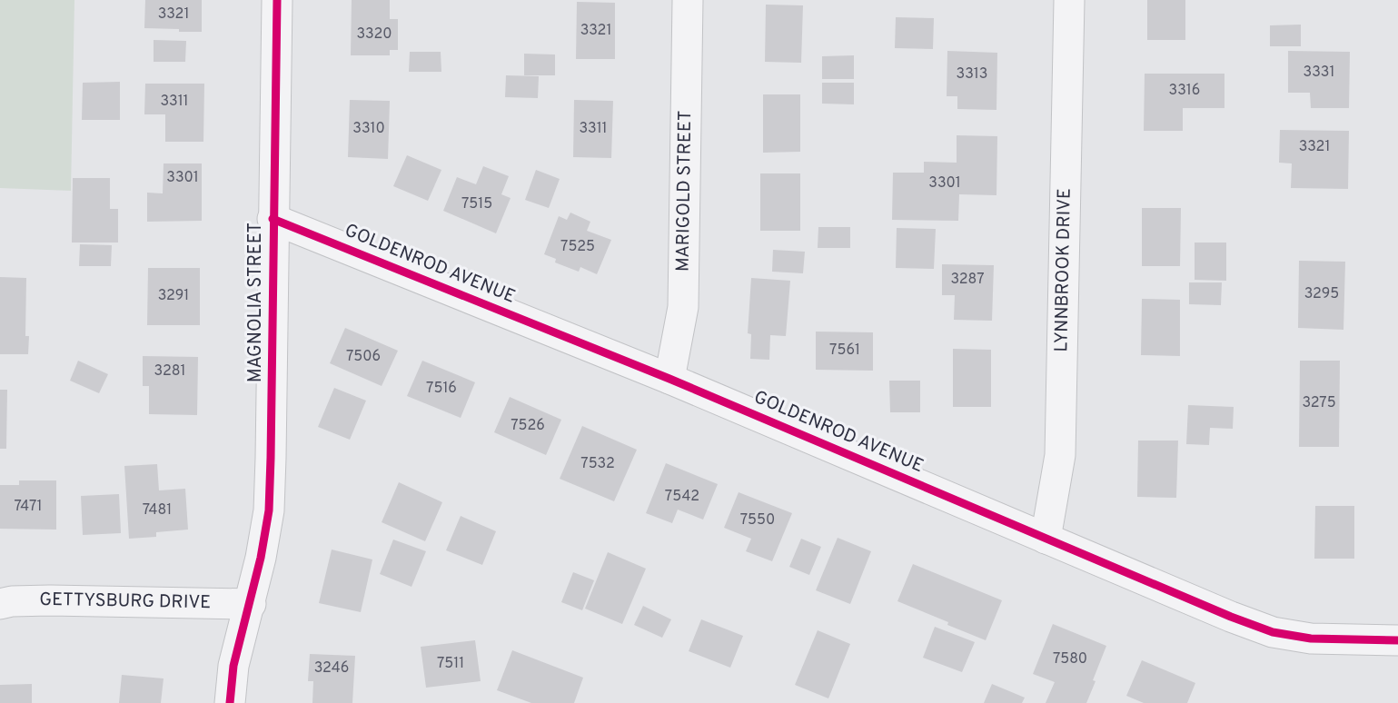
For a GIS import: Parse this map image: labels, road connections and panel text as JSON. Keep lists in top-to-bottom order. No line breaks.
{"streets":{"street":["MARIGOLD STREET","GOLDENROD AVENUE","LYNNBROOK DRIVE","MAGNOLIA STREET","GETTYSBURG DRIVE"]},"crossings":[["MARIGOLD STREET","GOLDENROD AVENUE"],["GOLDENROD AVENUE","LYNNBROOK DRIVE"],["GOLDENROD AVENUE","MAGNOLIA STREET"],["MAGNOLIA STREET","GETTYSBURG DRIVE"]],"house_numbers":["3321","3321","3320","3331","3313","3316","3311","3310","3311","3321","3301","3301","7515","7525","3287","3295","3291","7561","7506","3281","7516","3275","7526","7532","7542","7471","7481","7550","7580","7511","3246"]}
